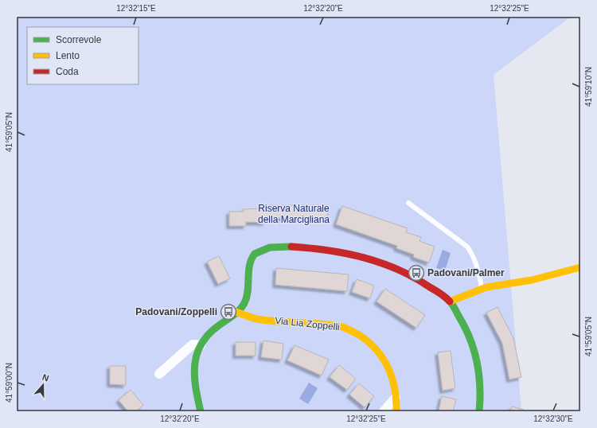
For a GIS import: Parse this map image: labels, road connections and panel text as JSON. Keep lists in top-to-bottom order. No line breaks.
{"streets":{"street":["Via Lia Zoppelli"]},"parks":["Riserva Naturale della Marcigliana"],"places":{"bus stop":["Padovani/Palmer","Padovani/Zoppelli"]},"legend":["Scorrevole","Lento","Coda"],"north":"top","coordinates":["12°32'15\"E","12°32'20\"E","12°32'25\"E","41°59'10\"N","41°59'05\"N","41°59'00\"N","12°32'30\"E"]}
